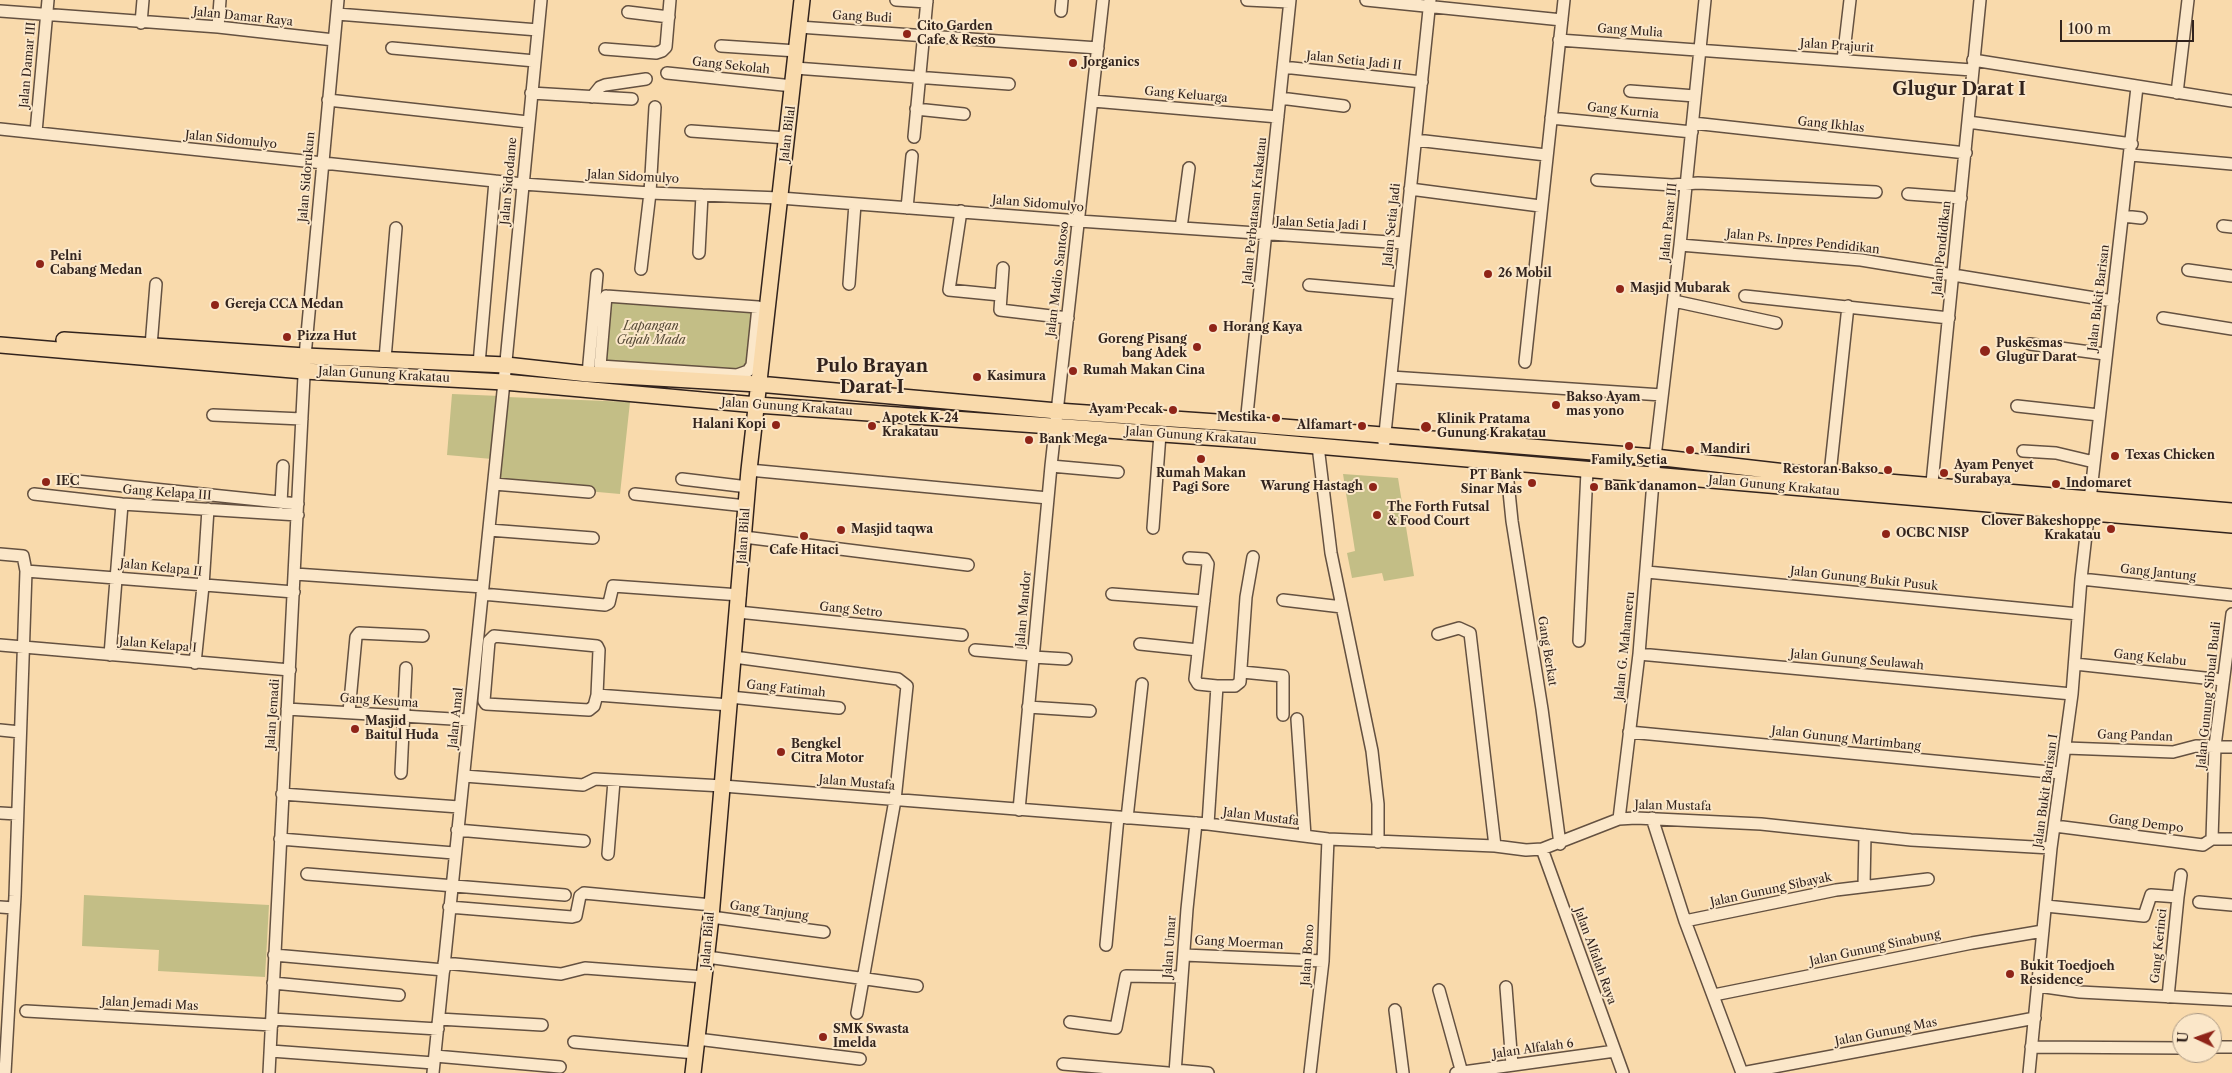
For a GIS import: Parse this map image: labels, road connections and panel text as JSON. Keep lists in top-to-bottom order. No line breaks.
{"streets":{"main road":["Jalan Bilal","Jalan Gunung Krakatau"],"street":["Jalan Damar Raya","Gang Budi","Gang Mulia","Jalan Prajurit","Jalan Setia Jadi II","Jalan Damar III","Gang Sekolah","Gang Keluarga","Gang Kurnia","Gang Ikhlas","Jalan Sidomulyo","Jalan Sidorukun","Jalan Sidodame","Jalan Perbatasan Krakatau","Jalan Pasar III","Jalan Setia Jadi I","Jalan Setia Jadi","Jalan Ps. Inpres Pendidikan","Jalan Pendidikan","Jalan Madio Santoso","Jalan Bukit Barisan","Gang Kelapa III","Jalan Kelapa II","Gang Jantung","Jalan Gunung Bukit Pusuk","Jalan Mandor","Gang Setro","Jalan Kelapa I","Jalan G. Mahameru","Gang Berkat","Gang Kelabu","Jalan Gunung Seulawah","Gang Fatimah","Jalan Gunung Sibual Buali","Gang Kesuma","Jalan Jemadi","Jalan Amal","Gang Pandan","Jalan Gunung Martimbang","Jalan Mustafa","Jalan Bukit Barisan I","Gang Dempo","Jalan Gunung Sibayak","Gang Tanjung","Gang Moerman","Gang Kerinci","Jalan Umar","Jalan Gunung Sinabung","Jalan Bono","Jalan Alfalah Raya","Jalan Jemadi Mas","Jalan Gunung Mas","Jalan Alfalah 6"]},"crossings":[["Jalan Damar Raya","Jalan Damar III"],["Jalan Damar Raya","Jalan Sidorukun"],["Gang Budi","Jalan Bilal"],["Gang Budi","Jalan Madio Santoso"],["Gang Mulia","Jalan Prajurit"],["Gang Mulia","Jalan Pasar III"],["Jalan Prajurit","Jalan Pasar III"],["Jalan Prajurit","Jalan Pendidikan"],["Jalan Prajurit","Jalan Bukit Barisan"],["Jalan Setia Jadi II","Jalan Perbatasan Krakatau"],["Jalan Setia Jadi II","Jalan Setia Jadi"],["Jalan Damar III","Jalan Sidomulyo"],["Gang Sekolah","Jalan Bilal"],["Gang Keluarga","Jalan Perbatasan Krakatau"],["Gang Keluarga","Jalan Madio Santoso"],["Gang Kurnia","Gang Ikhlas"],["Gang Kurnia","Jalan Pasar III"],["Gang Ikhlas","Jalan Pasar III"],["Gang Ikhlas","Jalan Pendidikan"],["Jalan Bilal","Jalan Sidomulyo"],["Jalan Bilal","Jalan Gunung Krakatau"],["Jalan Bilal","Gang Setro"],["Jalan Bilal","Gang Fatimah"],["Jalan Bilal","Jalan Mustafa"],["Jalan Bilal","Gang Tanjung"],["Jalan Sidomulyo","Jalan Sidorukun"],["Jalan Sidomulyo","Jalan Sidodame"],["Jalan Sidomulyo","Jalan Perbatasan Krakatau"],["Jalan Sidomulyo","Jalan Setia Jadi I"],["Jalan Sidomulyo","Jalan Madio Santoso"],["Jalan Sidorukun","Jalan Gunung Krakatau"],["Jalan Sidorukun","Jalan Jemadi"],["Jalan Sidodame","Jalan Gunung Krakatau"],["Jalan Sidodame","Jalan Amal"],["Jalan Perbatasan Krakatau","Jalan Setia Jadi I"],["Jalan Perbatasan Krakatau","Jalan Gunung Krakatau"],["Jalan Pasar III","Jalan Ps. Inpres Pendidikan"],["Jalan Pasar III","Jalan Gunung Krakatau"],["Jalan Pasar III","Jalan G. Mahameru"],["Jalan Setia Jadi I","Jalan Setia Jadi"],["Jalan Setia Jadi","Jalan Gunung Krakatau"],["Jalan Ps. Inpres Pendidikan","Jalan Pendidikan"],["Jalan Ps. Inpres Pendidikan","Jalan Bukit Barisan"],["Jalan Pendidikan","Jalan Gunung Krakatau"],["Jalan Madio Santoso","Jalan Gunung Krakatau"],["Jalan Madio Santoso","Jalan Mandor"],["Jalan Bukit Barisan","Jalan Gunung Krakatau"],["Jalan Bukit Barisan","Jalan Bukit Barisan I"],["Jalan Gunung Krakatau","Jalan Mandor"],["Jalan Gunung Krakatau","Jalan G. Mahameru"],["Jalan Gunung Krakatau","Gang Berkat"],["Jalan Gunung Krakatau","Jalan Jemadi"],["Jalan Gunung Krakatau","Jalan Amal"],["Jalan Gunung Krakatau","Jalan Bukit Barisan I"],["Gang Kelapa III","Jalan Jemadi"],["Jalan Kelapa II","Jalan Jemadi"],["Gang Jantung","Jalan Bukit Barisan I"],["Jalan Gunung Bukit Pusuk","Jalan G. Mahameru"],["Jalan Gunung Bukit Pusuk","Jalan Bukit Barisan I"],["Jalan Mandor","Jalan Mustafa"],["Jalan Kelapa I","Jalan Jemadi"],["Jalan G. Mahameru","Jalan Gunung Seulawah"],["Jalan G. Mahameru","Jalan Gunung Martimbang"],["Jalan G. Mahameru","Jalan Mustafa"],["Gang Berkat","Jalan Mustafa"],["Gang Kelabu","Jalan Gunung Sibual Buali"],["Gang Kelabu","Jalan Bukit Barisan I"],["Jalan Gunung Seulawah","Jalan Bukit Barisan I"],["Jalan Gunung Sibual Buali","Gang Pandan"],["Jalan Gunung Sibual Buali","Gang Dempo"],["Gang Kesuma","Jalan Jemadi"],["Gang Kesuma","Jalan Amal"],["Jalan Jemadi","Jalan Jemadi Mas"],["Jalan Amal","Jalan Mustafa"],["Jalan Amal","Gang Tanjung"],["Jalan Amal","Jalan Jemadi Mas"],["Gang Pandan","Jalan Bukit Barisan I"],["Jalan Gunung Martimbang","Jalan Bukit Barisan I"],["Jalan Mustafa","Jalan Bukit Barisan I"],["Jalan Mustafa","Jalan Umar"],["Jalan Mustafa","Jalan Bono"],["Jalan Mustafa","Jalan Alfalah Raya"],["Jalan Bukit Barisan I","Gang Dempo"],["Jalan Bukit Barisan I","Gang Kerinci"],["Jalan Bukit Barisan I","Jalan Gunung Sinabung"],["Jalan Bukit Barisan I","Jalan Gunung Mas"],["Gang Moerman","Jalan Umar"],["Gang Moerman","Jalan Bono"],["Jalan Alfalah Raya","Jalan Alfalah 6"]],"districts":["Glugur Darat I","Pulo Brayan Darat I"],"parks":["Lapangan Gajah Mada"],"places":["Cito Garden Cafe & Resto","Jorganics","Pelni Cabang Medan","26 Mobil","Masjid Mubarak","Gereja CCA Medan","Horang Kaya","Pizza Hut","Goreng Pisang bang Adek","Puskesmas Glugur Darat","Rumah Makan Cina","Kasimura","Bakso Ayam mas yono","Ayam Pecak","Mestika","Halani Kopi","Apotek K-24 Krakatau","Alfamart","Klinik Pratama Gunung Krakatau","Bank Mega","Family Setia","Mandiri","Texas Chicken","Rumah Makan Pagi Sore","Restoran Bakso","Ayam Penyet Surabaya","IEC","PT Bank Sinar Mas","Indomaret","Warung Hastagh","Bank danamon","The Forth Futsal & Food Court","Clover Bakeshoppe Krakatau","Masjid taqwa","OCBC NISP","Cafe Hitaci","Masjid Baitul Huda","Bengkel Citra Motor","Bukit Toedjoeh Residence","SMK Swasta Imelda"],"scale_bar":"100 m","north":"left"}
